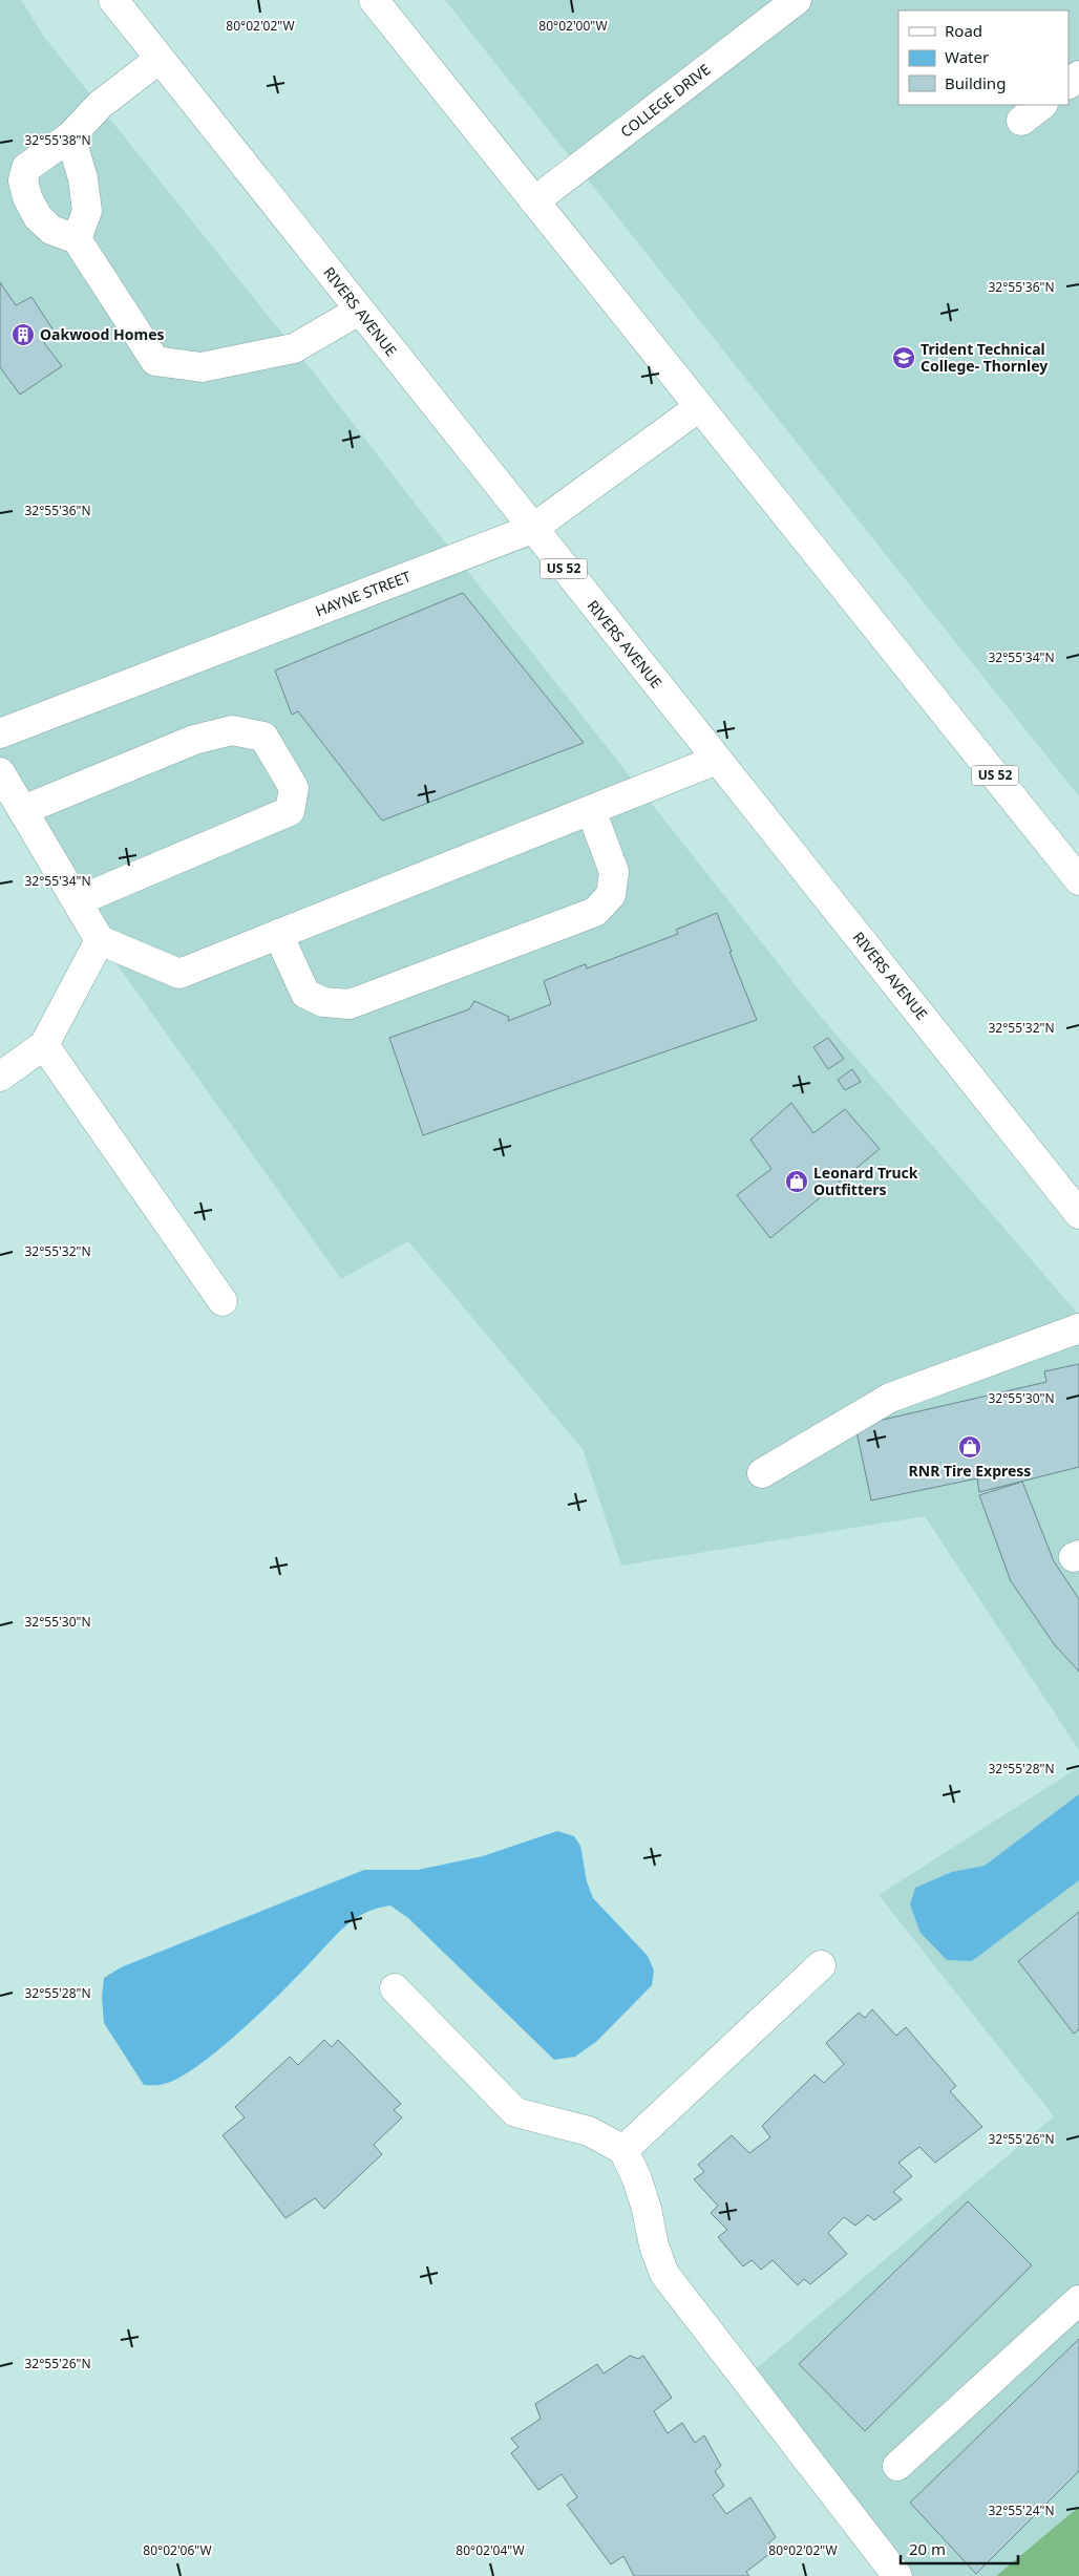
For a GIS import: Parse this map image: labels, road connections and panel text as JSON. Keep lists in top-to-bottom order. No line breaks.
{"streets":{"main road":["COLLEGE DRIVE","RIVERS AVENUE","US 52","HAYNE STREET"]},"crossings":[["COLLEGE DRIVE","US 52"],["RIVERS AVENUE","HAYNE STREET"],["US 52","HAYNE STREET"]],"places":{"building":["Oakwood Homes"],"school or university":["Trident Technical College- Thornley"],"shop":["Leonard Truck Outfitters","RNR Tire Express"]},"legend":["Road","Water","Building"],"scale_bar":"20 m","coordinates":["80°02'02\"W","80°02'00\"W","32°55'38\"N","32°55'36\"N","32°55'34\"N","32°55'32\"N","32°55'30\"N","32°55'28\"N","32°55'26\"N","32°55'24\"N","80°02'06\"W","80°02'04\"W"]}
